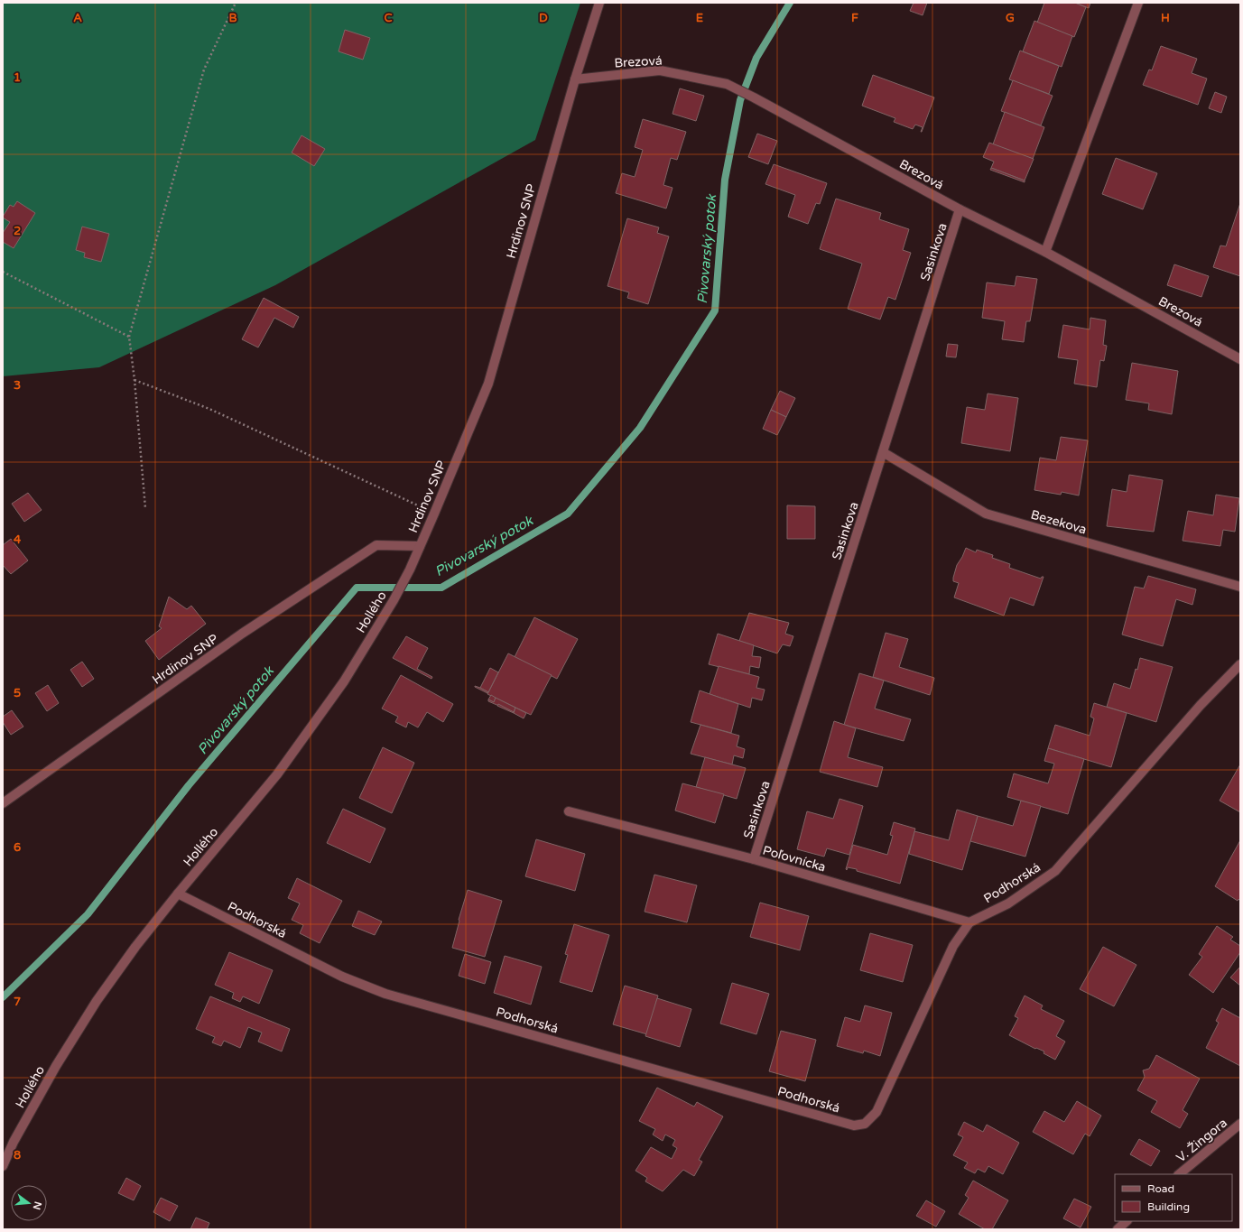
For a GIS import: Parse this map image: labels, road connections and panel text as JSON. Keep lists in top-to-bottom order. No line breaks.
{"streets":{"street":["Brezová","Hrdinov SNP","Sasinkova","Bezekova","Hollého","Poľovnícka","Podhorská","V. Žingora"]},"crossings":[["Brezová","Hrdinov SNP"],["Brezová","Sasinkova"],["Hrdinov SNP","Hollého"],["Sasinkova","Bezekova"],["Sasinkova","Poľovnícka"],["Hollého","Podhorská"],["Poľovnícka","Podhorská"]],"water":["Pivovarský potok"],"legend":["Road","Building"],"north":"right","grid":{"columns":["A","B","C","D","E","F","G","H"],"rows":["1","2","3","4","5","6","7","8"]}}
